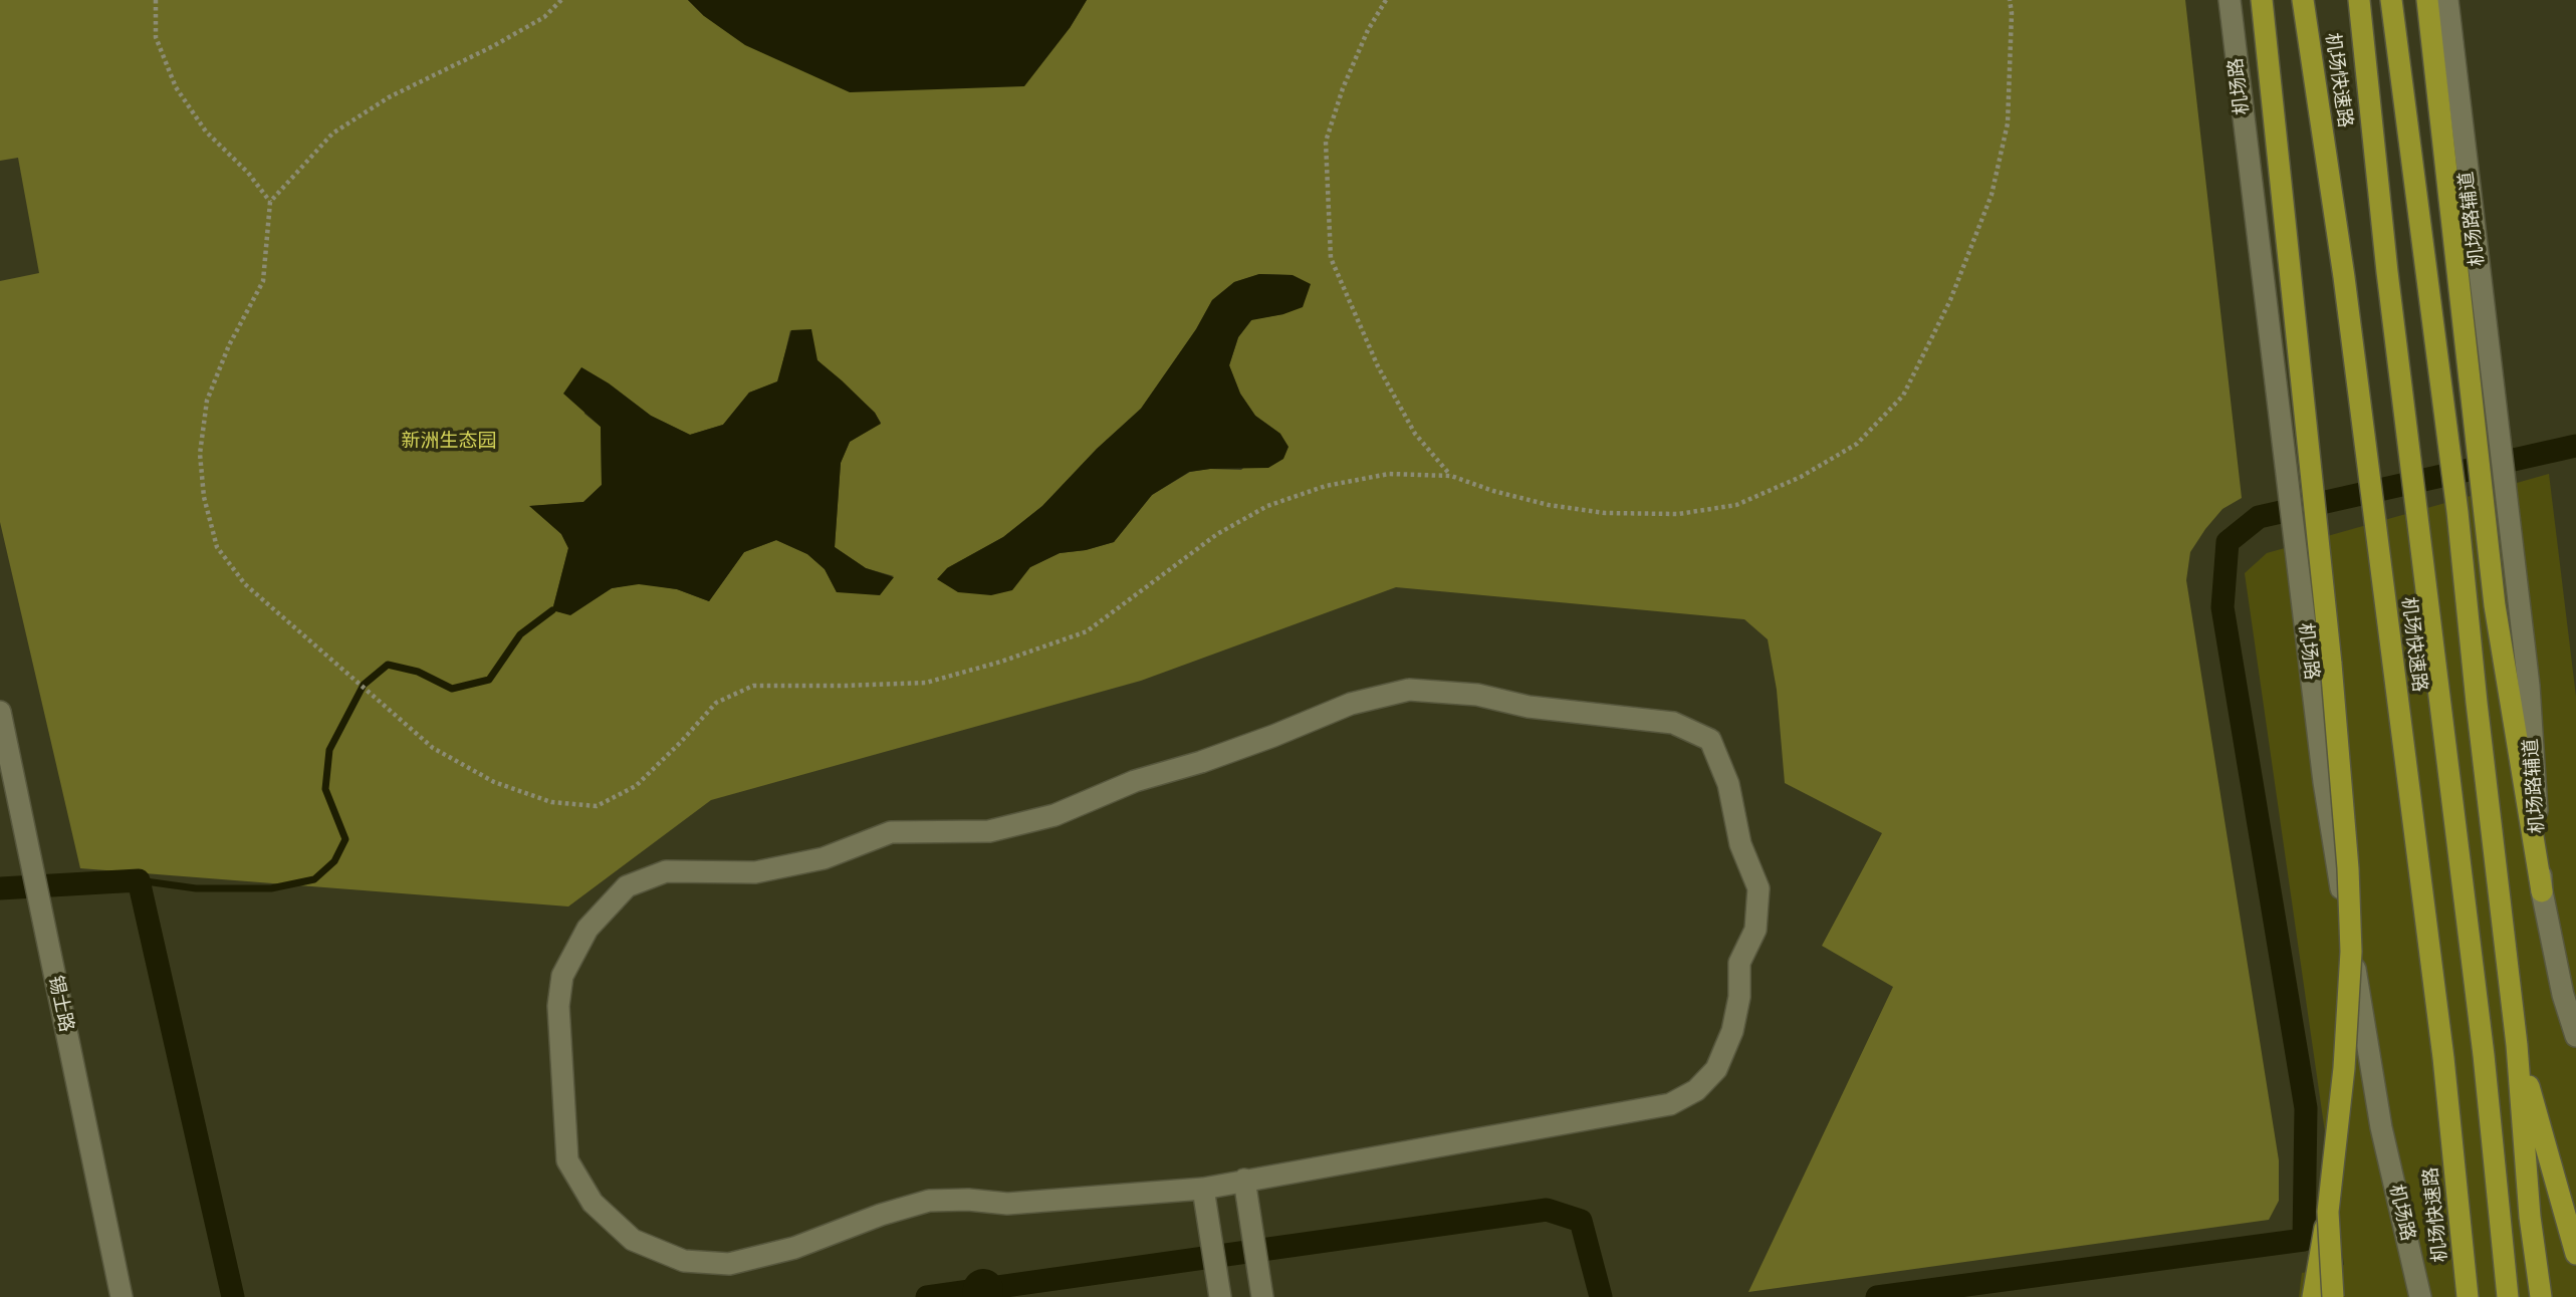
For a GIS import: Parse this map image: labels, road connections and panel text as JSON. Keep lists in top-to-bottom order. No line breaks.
{"streets":{"highway":["机场快速路"],"street":["机场路","机场路辅道","锡士路"]},"parks":["新洲生态园"]}
